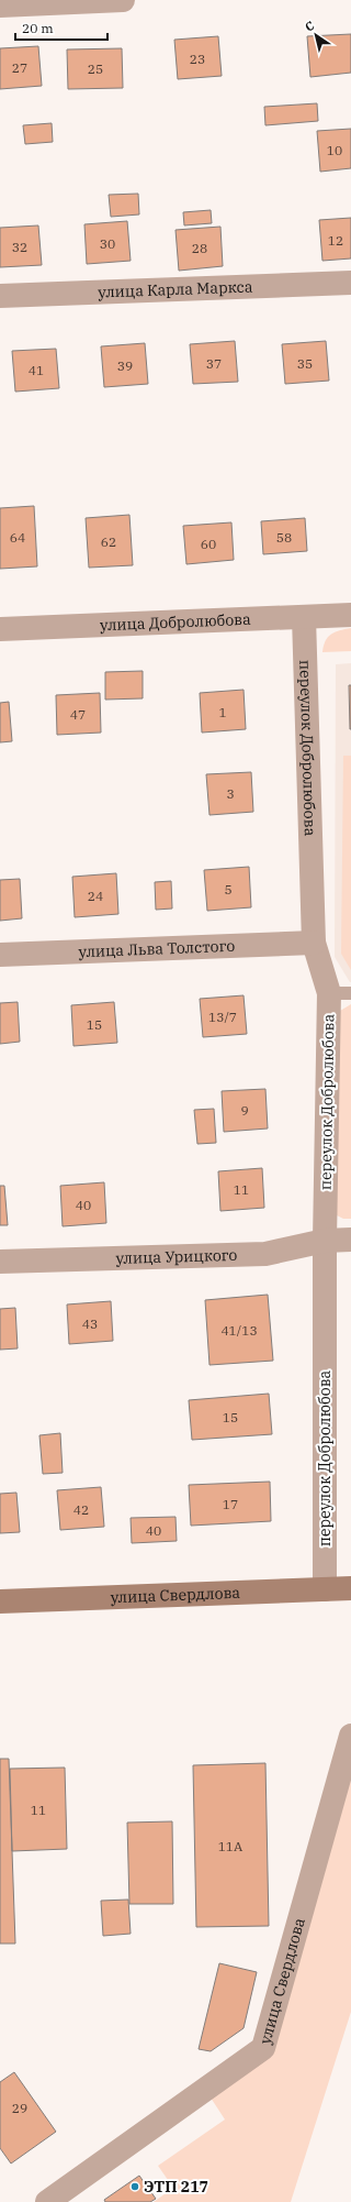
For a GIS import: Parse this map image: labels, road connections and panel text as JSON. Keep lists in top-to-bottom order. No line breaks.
{"streets":{"main road":["улица Свердлова"],"street":["улица Карла Маркса","улица Добролюбова","переулок Добролюбова","улица Льва Толстого","улица Урицкого"]},"crossings":[["улица Добролюбова","переулок Добролюбова"],["переулок Добролюбова","улица Льва Толстого"],["переулок Добролюбова","улица Урицкого"],["переулок Добролюбова","улица Свердлова"]],"places":["ЭТП 217"],"house_numbers":["23","27","25","10","12","30","32","28","37","35","39","41","64","58","62","60","1","47","3","5","24","13/7","15","9","11","40","43","41/13","15","17","42","40","11","11А","29"],"scale_bar":"20 m","north":"top left"}
